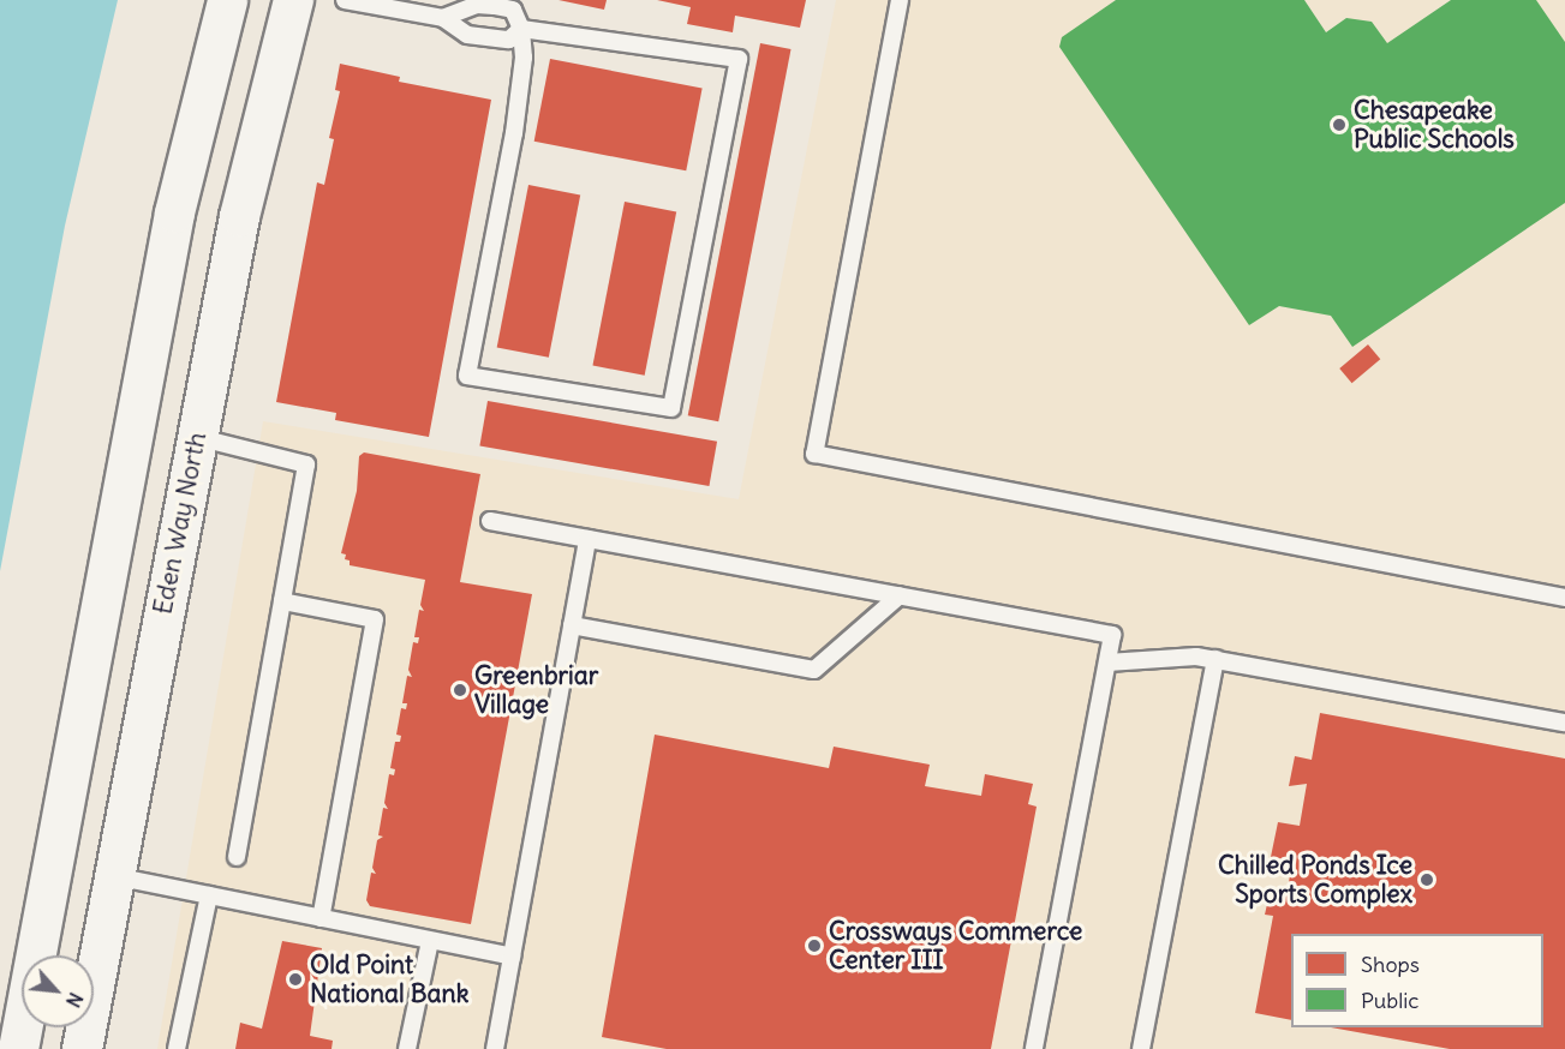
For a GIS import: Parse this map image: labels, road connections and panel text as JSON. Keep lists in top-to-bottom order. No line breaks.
{"streets":{"street":["Eden Way North"]},"places":["Chesapeake Public Schools","Greenbriar Village","Chilled Ponds Ice Sports Complex","Crossways Commerce Center III","Old Point National Bank"],"legend":["Shops","Public"],"north":"bottom right"}
